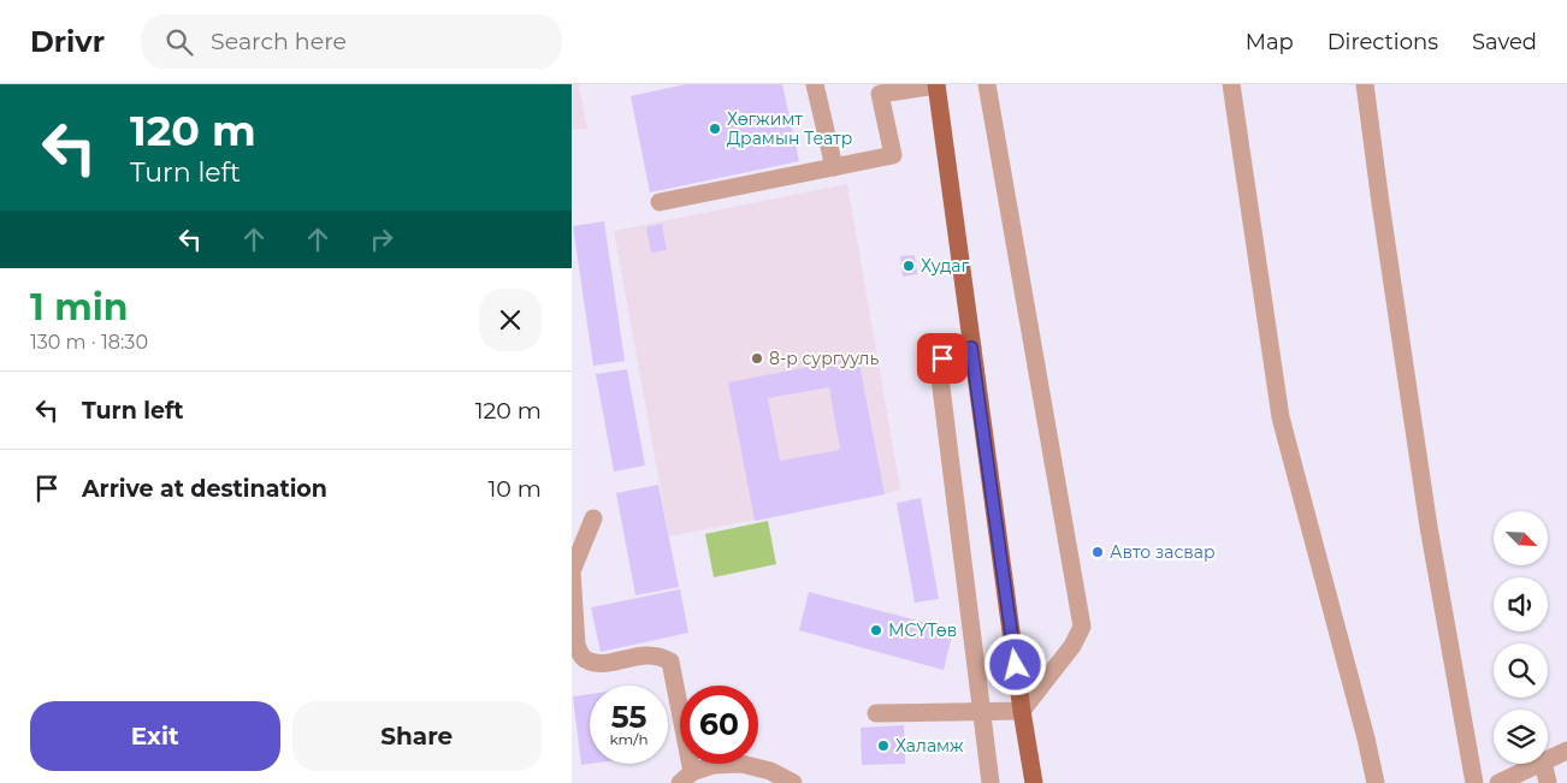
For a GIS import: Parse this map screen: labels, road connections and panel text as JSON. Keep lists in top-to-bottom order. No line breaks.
{"places":["Хөгжимт Драмын Театр","Худаг","8-р сургууль","Авто засвар","МСҮТөв","Халамж"],"north":"bottom right","page":{"header":"Drivr","search":"Search here","nav":["Map","Directions","Saved"],"turn":["120 m","Turn left"],"heading":["1 min","130 m · 18:30"],"list":[{"name":"Turn left","value":"120 m"},{"name":"Arrive at destination","value":"10 m"}],"speed":"55 km/h","limit":"60","buttons":["Exit","Share"]}}
